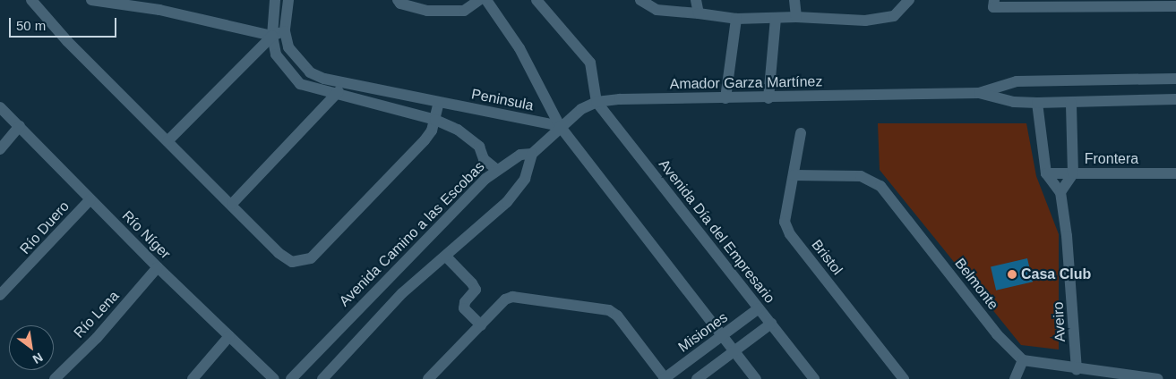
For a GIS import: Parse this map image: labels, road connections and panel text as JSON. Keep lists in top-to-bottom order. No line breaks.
{"streets":{"street":["Amador Garza Martínez","Peninsula","Frontera","Río Duero","Avenida Día del Empresario","Avenida Camino a las Escobas","Río Níger","Bristol","Belmonte","Río Lena","Aveiro","Misiones"]},"crossings":[["Amador Garza Martínez","Avenida Día del Empresario"],["Frontera","Aveiro"],["Río Duero","Río Níger"],["Avenida Día del Empresario","Misiones"],["Río Níger","Río Lena"],["Bristol","Belmonte"]],"places":["Casa Club"],"scale_bar":"50 m","north":"bottom right"}
